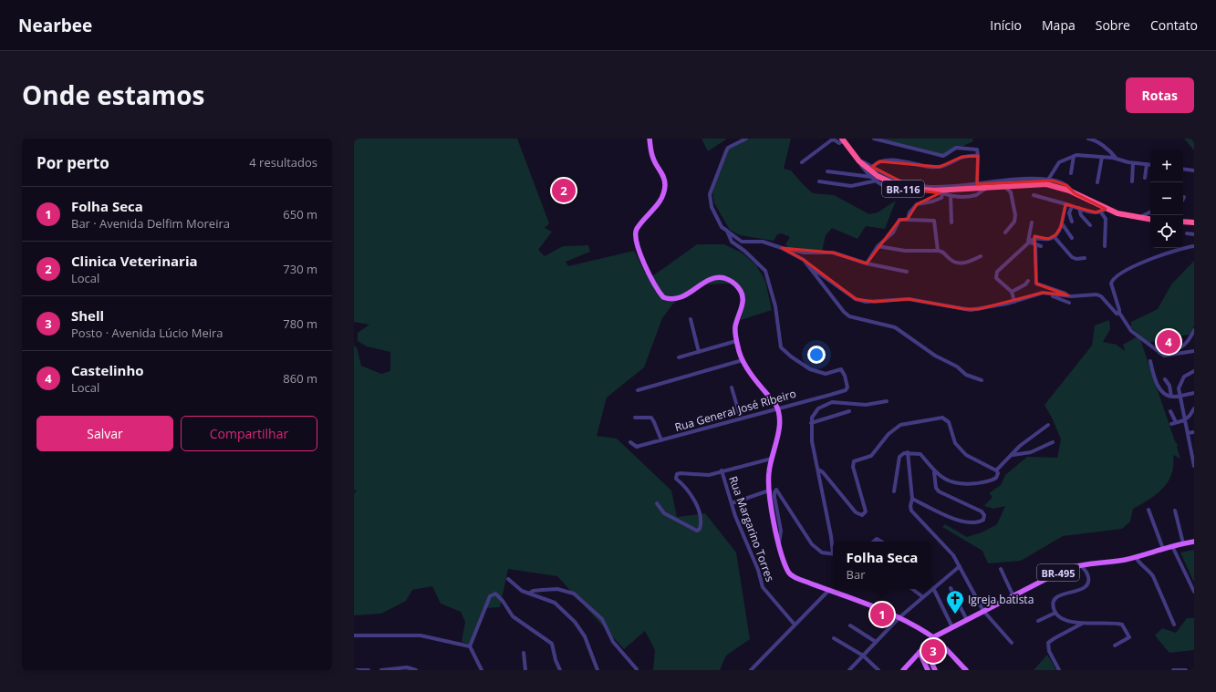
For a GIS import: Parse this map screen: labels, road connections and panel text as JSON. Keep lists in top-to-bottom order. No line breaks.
{"streets":{"highway":["BR-116"],"main road":["BR-495"],"street":["Rua General José Ribeiro","Rua Margarino Torres"]},"places":{"church":["Igreja batista"]},"page":{"header":"Nearbee","nav":["Início","Mapa","Sobre","Contato"],"title":"Onde estamos","buttons":["Rotas",["Salvar","Compartilhar"]],"heading":["Por perto","4 resultados"],"map_buttons":["+","−"],"pins":["2","4","1","3"],"list":[{"mark":"1","name":"Folha Seca","note":"Bar · Avenida Delfim Moreira","value":"650 m"},{"mark":"2","name":"Clinica Veterinaria","note":"Local","value":"730 m"},{"mark":"3","name":"Shell","note":"Posto · Avenida Lúcio Meira","value":"780 m"},{"mark":"4","name":"Castelinho","note":"Local","value":"860 m"}],"popup":["Folha Seca","Bar"]}}
